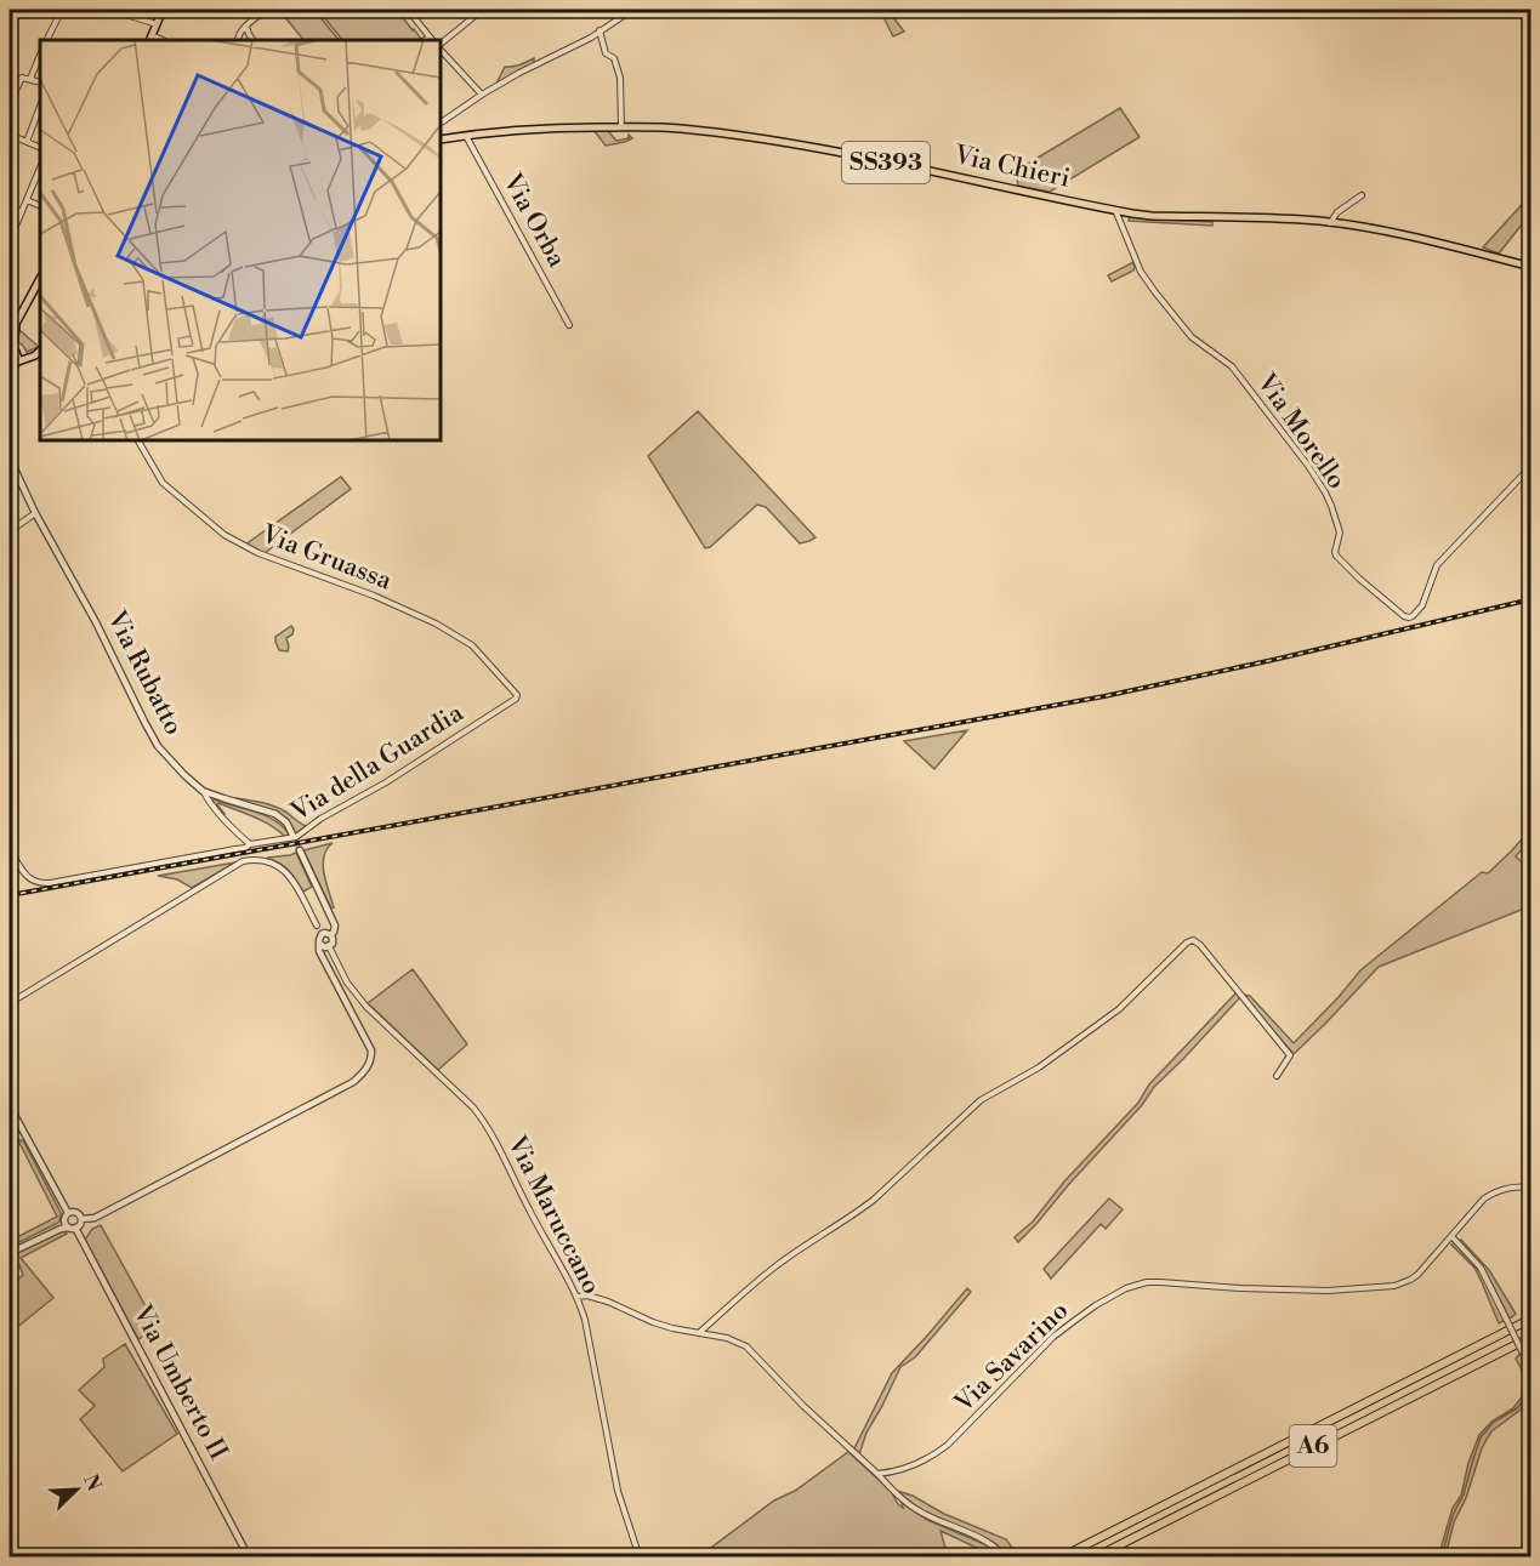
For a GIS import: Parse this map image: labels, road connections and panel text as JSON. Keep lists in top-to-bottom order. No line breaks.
{"streets":{"highway":["A6"],"main road":["SS393","Via Chieri"],"street":["Via Orba","Via Morello","Via Gruassa","Via Rubatto","Via della Guardia","Via Maruccano","Via Savarino","Via Umberto II"]},"crossings":[["Via Chieri","Via Orba"],["Via Chieri","Via Morello"],["Via Gruassa","Via della Guardia"]],"north":"top right"}
